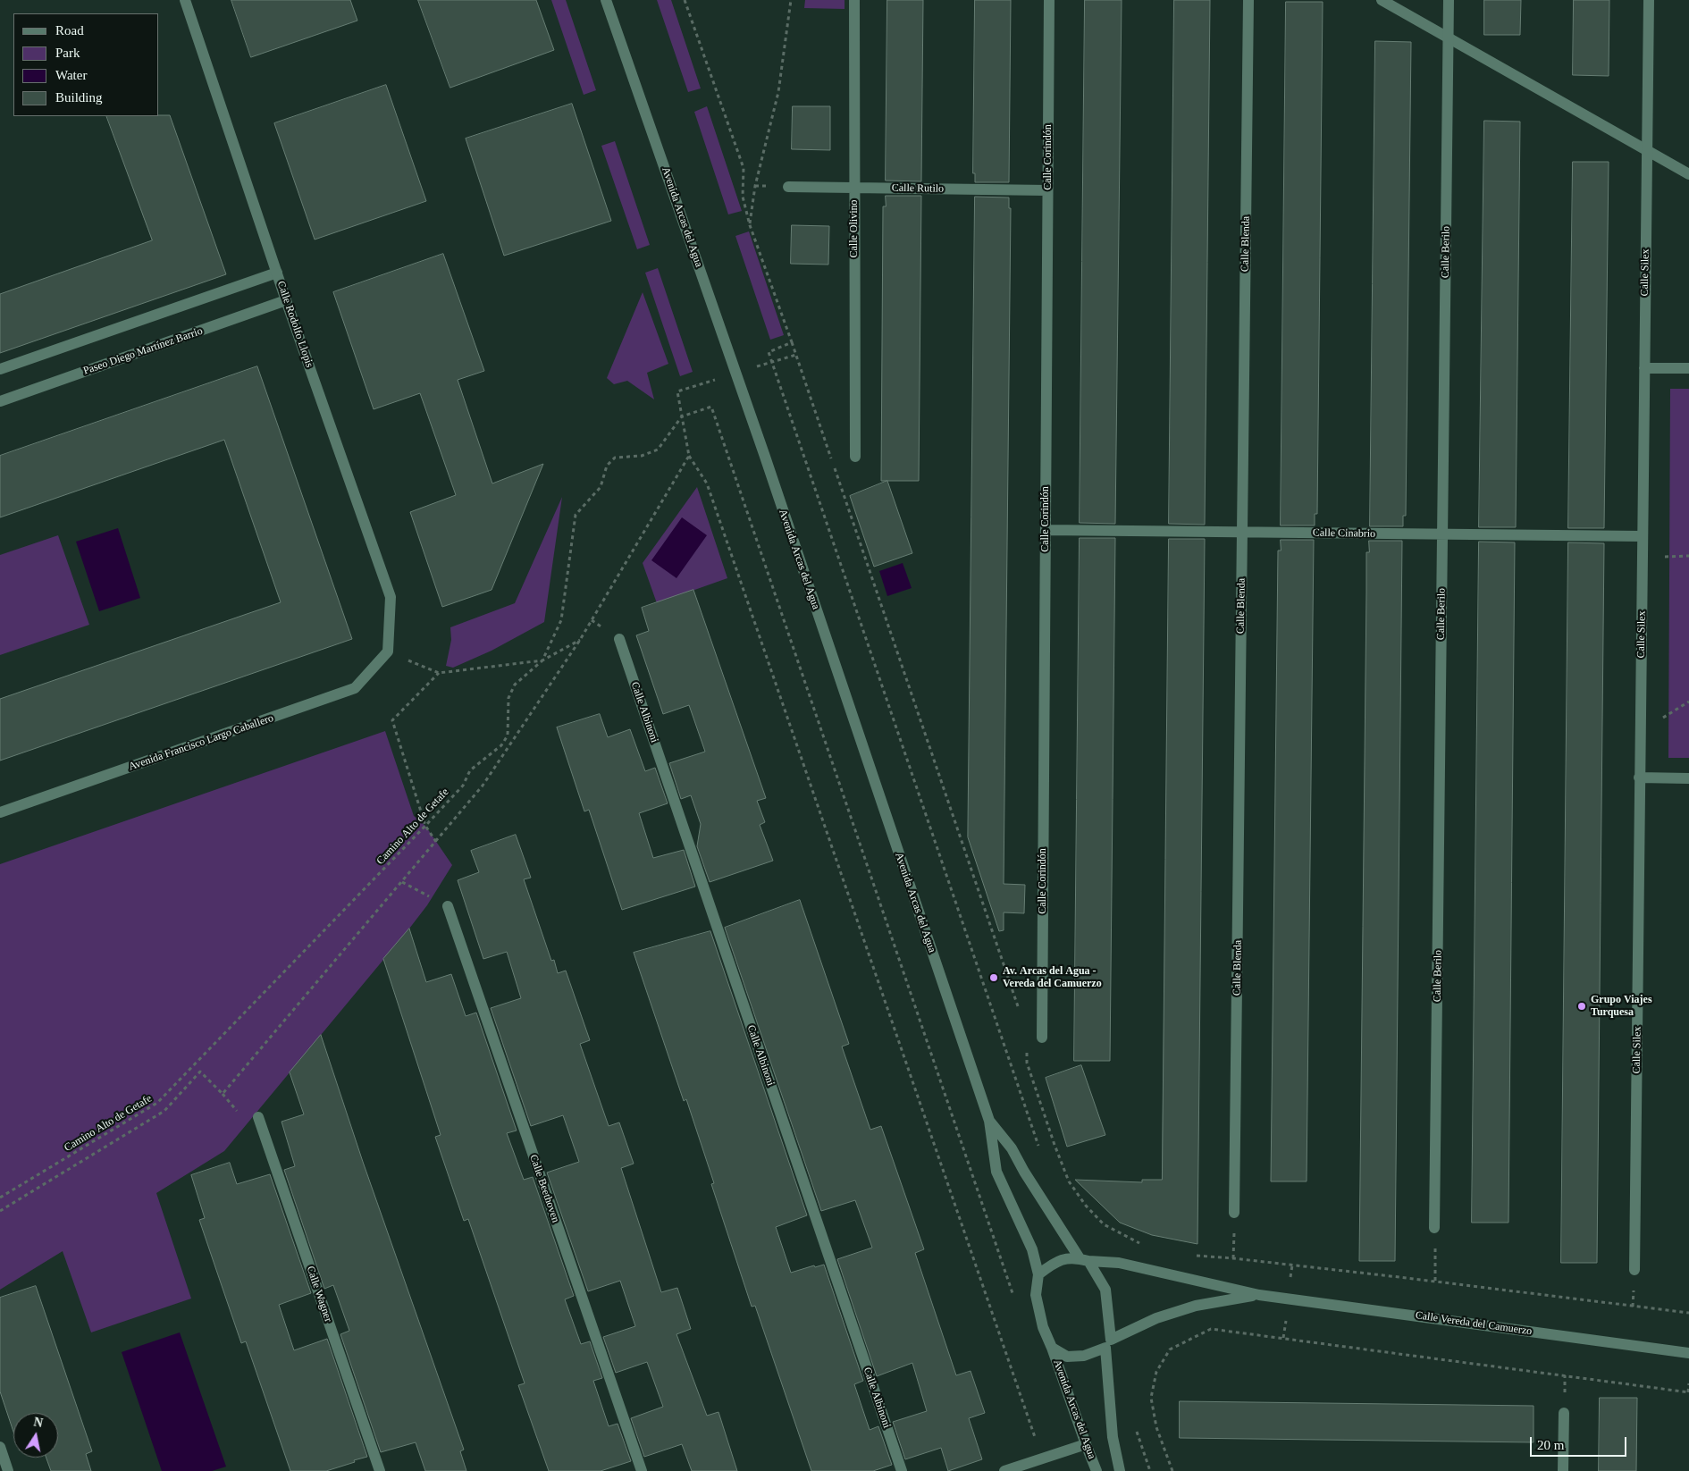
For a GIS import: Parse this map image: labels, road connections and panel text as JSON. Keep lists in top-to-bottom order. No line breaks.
{"streets":{"street":["Calle Corindón","Calle Rutilo","Avenida Arcas del Agua","Calle Olivino","Calle Blenda","Calle Berilo","Calle Silex","Calle Rodolfo Llopis","Paseo Diego Martínez Barrio","Calle Cinabrio","Calle Albinoni","Avenida Francisco Largo Caballero","Calle Beethoven","Calle Wagner","Calle Vereda del Camuerzo"],"path":["Camino Alto de Getafe"]},"crossings":[["Calle Corindón","Calle Rutilo"],["Calle Corindón","Calle Cinabrio"],["Calle Rutilo","Calle Olivino"],["Avenida Arcas del Agua","Calle Vereda del Camuerzo"],["Calle Blenda","Calle Cinabrio"],["Calle Berilo","Calle Cinabrio"],["Calle Silex","Calle Cinabrio"],["Calle Rodolfo Llopis","Paseo Diego Martínez Barrio"],["Calle Rodolfo Llopis","Avenida Francisco Largo Caballero"]],"places":["Av. Arcas del Agua - Vereda del Camuerzo","Grupo Viajes Turquesa"],"legend":["Road","Park","Water","Building"],"scale_bar":"20 m","north":"top"}
